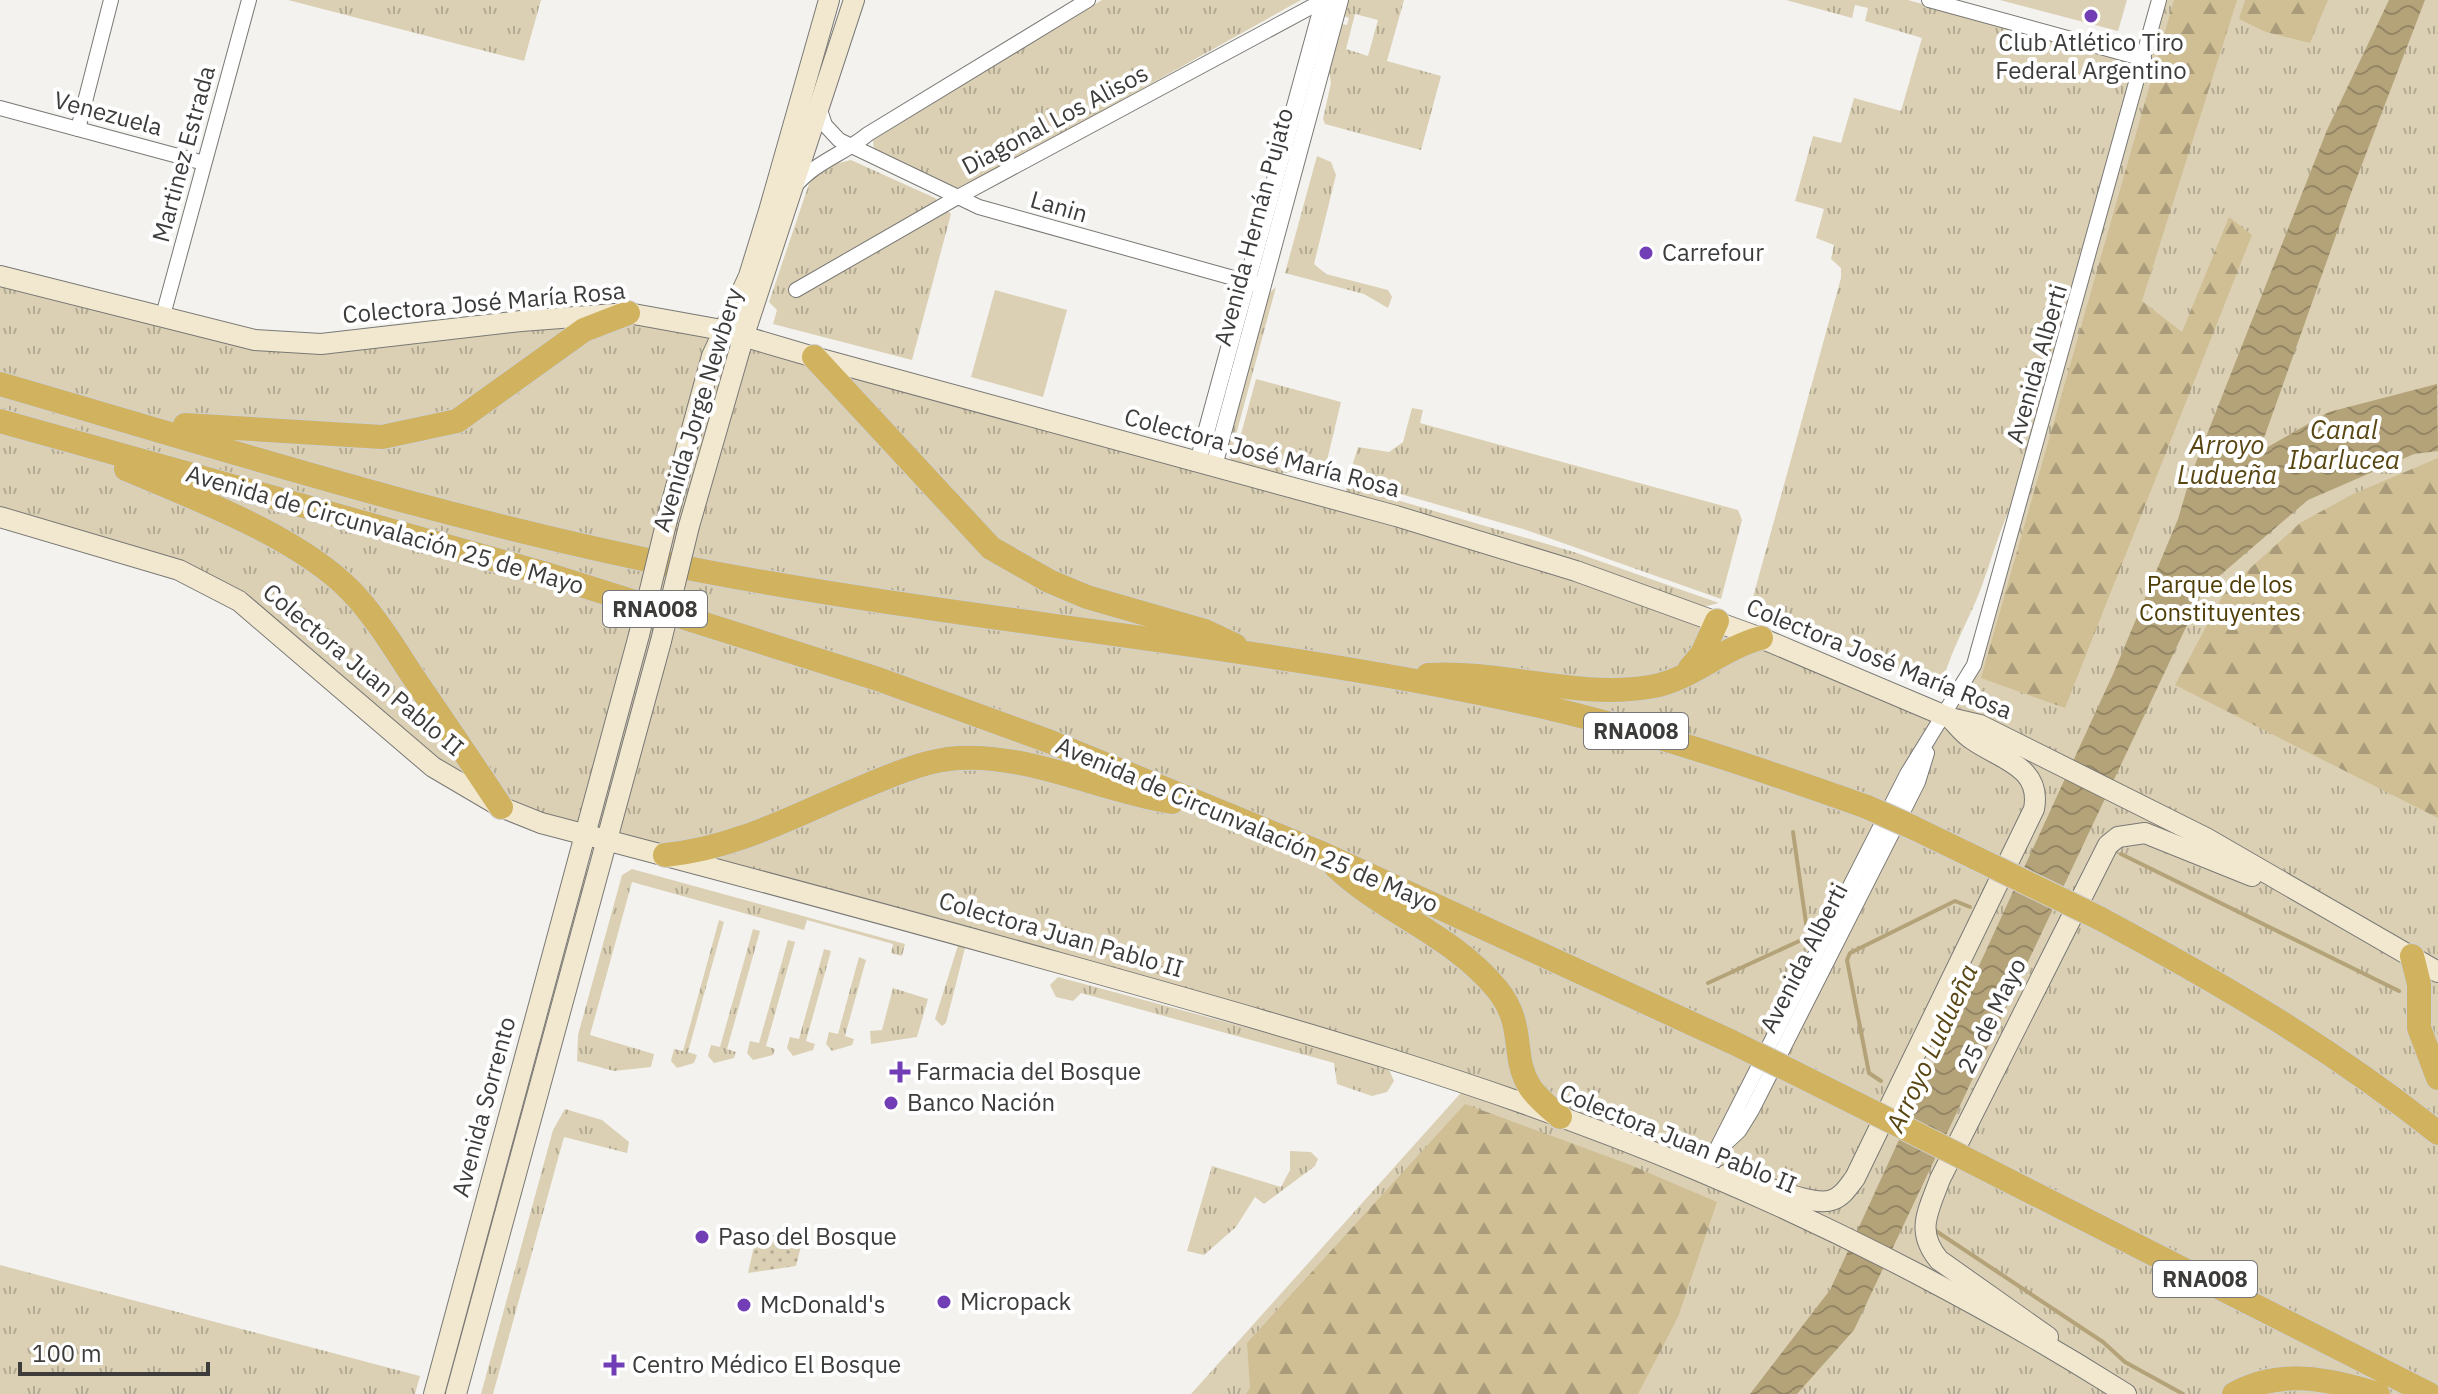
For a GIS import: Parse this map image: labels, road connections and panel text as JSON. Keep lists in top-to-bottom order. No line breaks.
{"streets":{"highway":["Avenida de Circunvalación 25 de Mayo","RNA008"],"main road":["Colectora José María Rosa","Avenida Jorge Newbery","Colectora Juan Pablo II","25 de Mayo","Avenida Sorrento"],"street":["Venezuela","Diagonal Los Alisos","Martinez Estrada","Lanin","Avenida Hernán Pujato","Avenida Alberti"]},"crossings":[["Venezuela","Martinez Estrada"],["Diagonal Los Alisos","Lanin"],["Diagonal Los Alisos","Avenida Hernán Pujato"],["Martinez Estrada","Colectora José María Rosa"],["Lanin","Avenida Hernán Pujato"],["Lanin","Avenida Jorge Newbery"],["Avenida Hernán Pujato","Colectora José María Rosa"],["Colectora José María Rosa","Avenida Alberti"],["Colectora José María Rosa","Avenida Jorge Newbery"],["Colectora José María Rosa","25 de Mayo"],["Avenida Alberti","Colectora Juan Pablo II"],["Avenida Jorge Newbery","Colectora Juan Pablo II"],["Avenida Jorge Newbery","Avenida Sorrento"],["Colectora Juan Pablo II","25 de Mayo"],["Colectora Juan Pablo II","Avenida Sorrento"]],"water":["Canal Ibarlucea","Arroyo Ludueña"],"parks":["Parque de los Constituyentes"],"places":{"other":["Club Atlético Tiro Federal Argentino","Carrefour","Banco Nación","Paso del Bosque","Micropack","McDonald's"],"health":["Farmacia del Bosque","Centro Médico El Bosque"]},"scale_bar":"100 m"}
